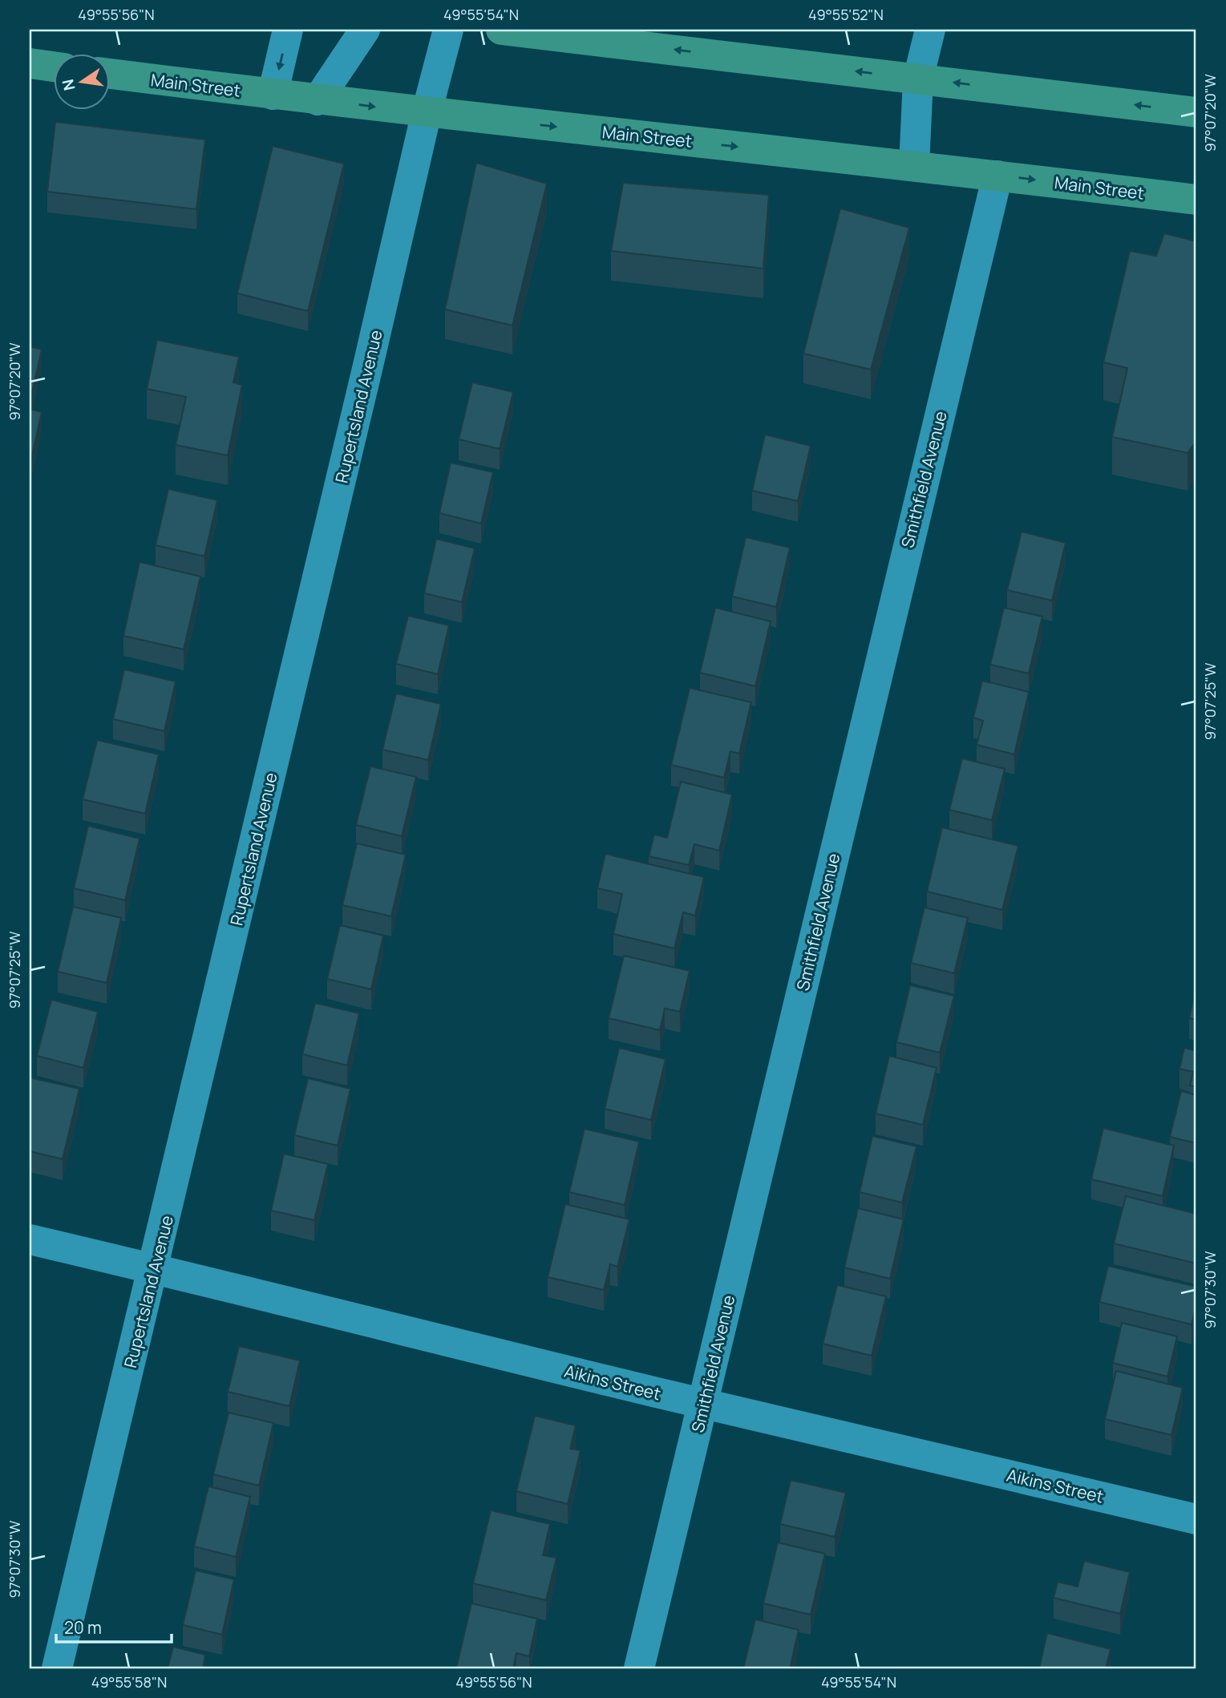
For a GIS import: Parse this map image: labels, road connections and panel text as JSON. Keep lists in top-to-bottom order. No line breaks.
{"streets":{"main road":["Main Street"],"street":["Rupertsland Avenue","Smithfield Avenue","Aikins Street"]},"crossings":[["Main Street","Rupertsland Avenue"],["Main Street","Smithfield Avenue"],["Rupertsland Avenue","Aikins Street"],["Smithfield Avenue","Aikins Street"]],"scale_bar":"20 m","north":"left","coordinates":["49°55'56\"N","49°55'54\"N","49°55'52\"N","97°07'20\"W","97°07'25\"W","97°07'30\"W","49°55'58\"N"]}
